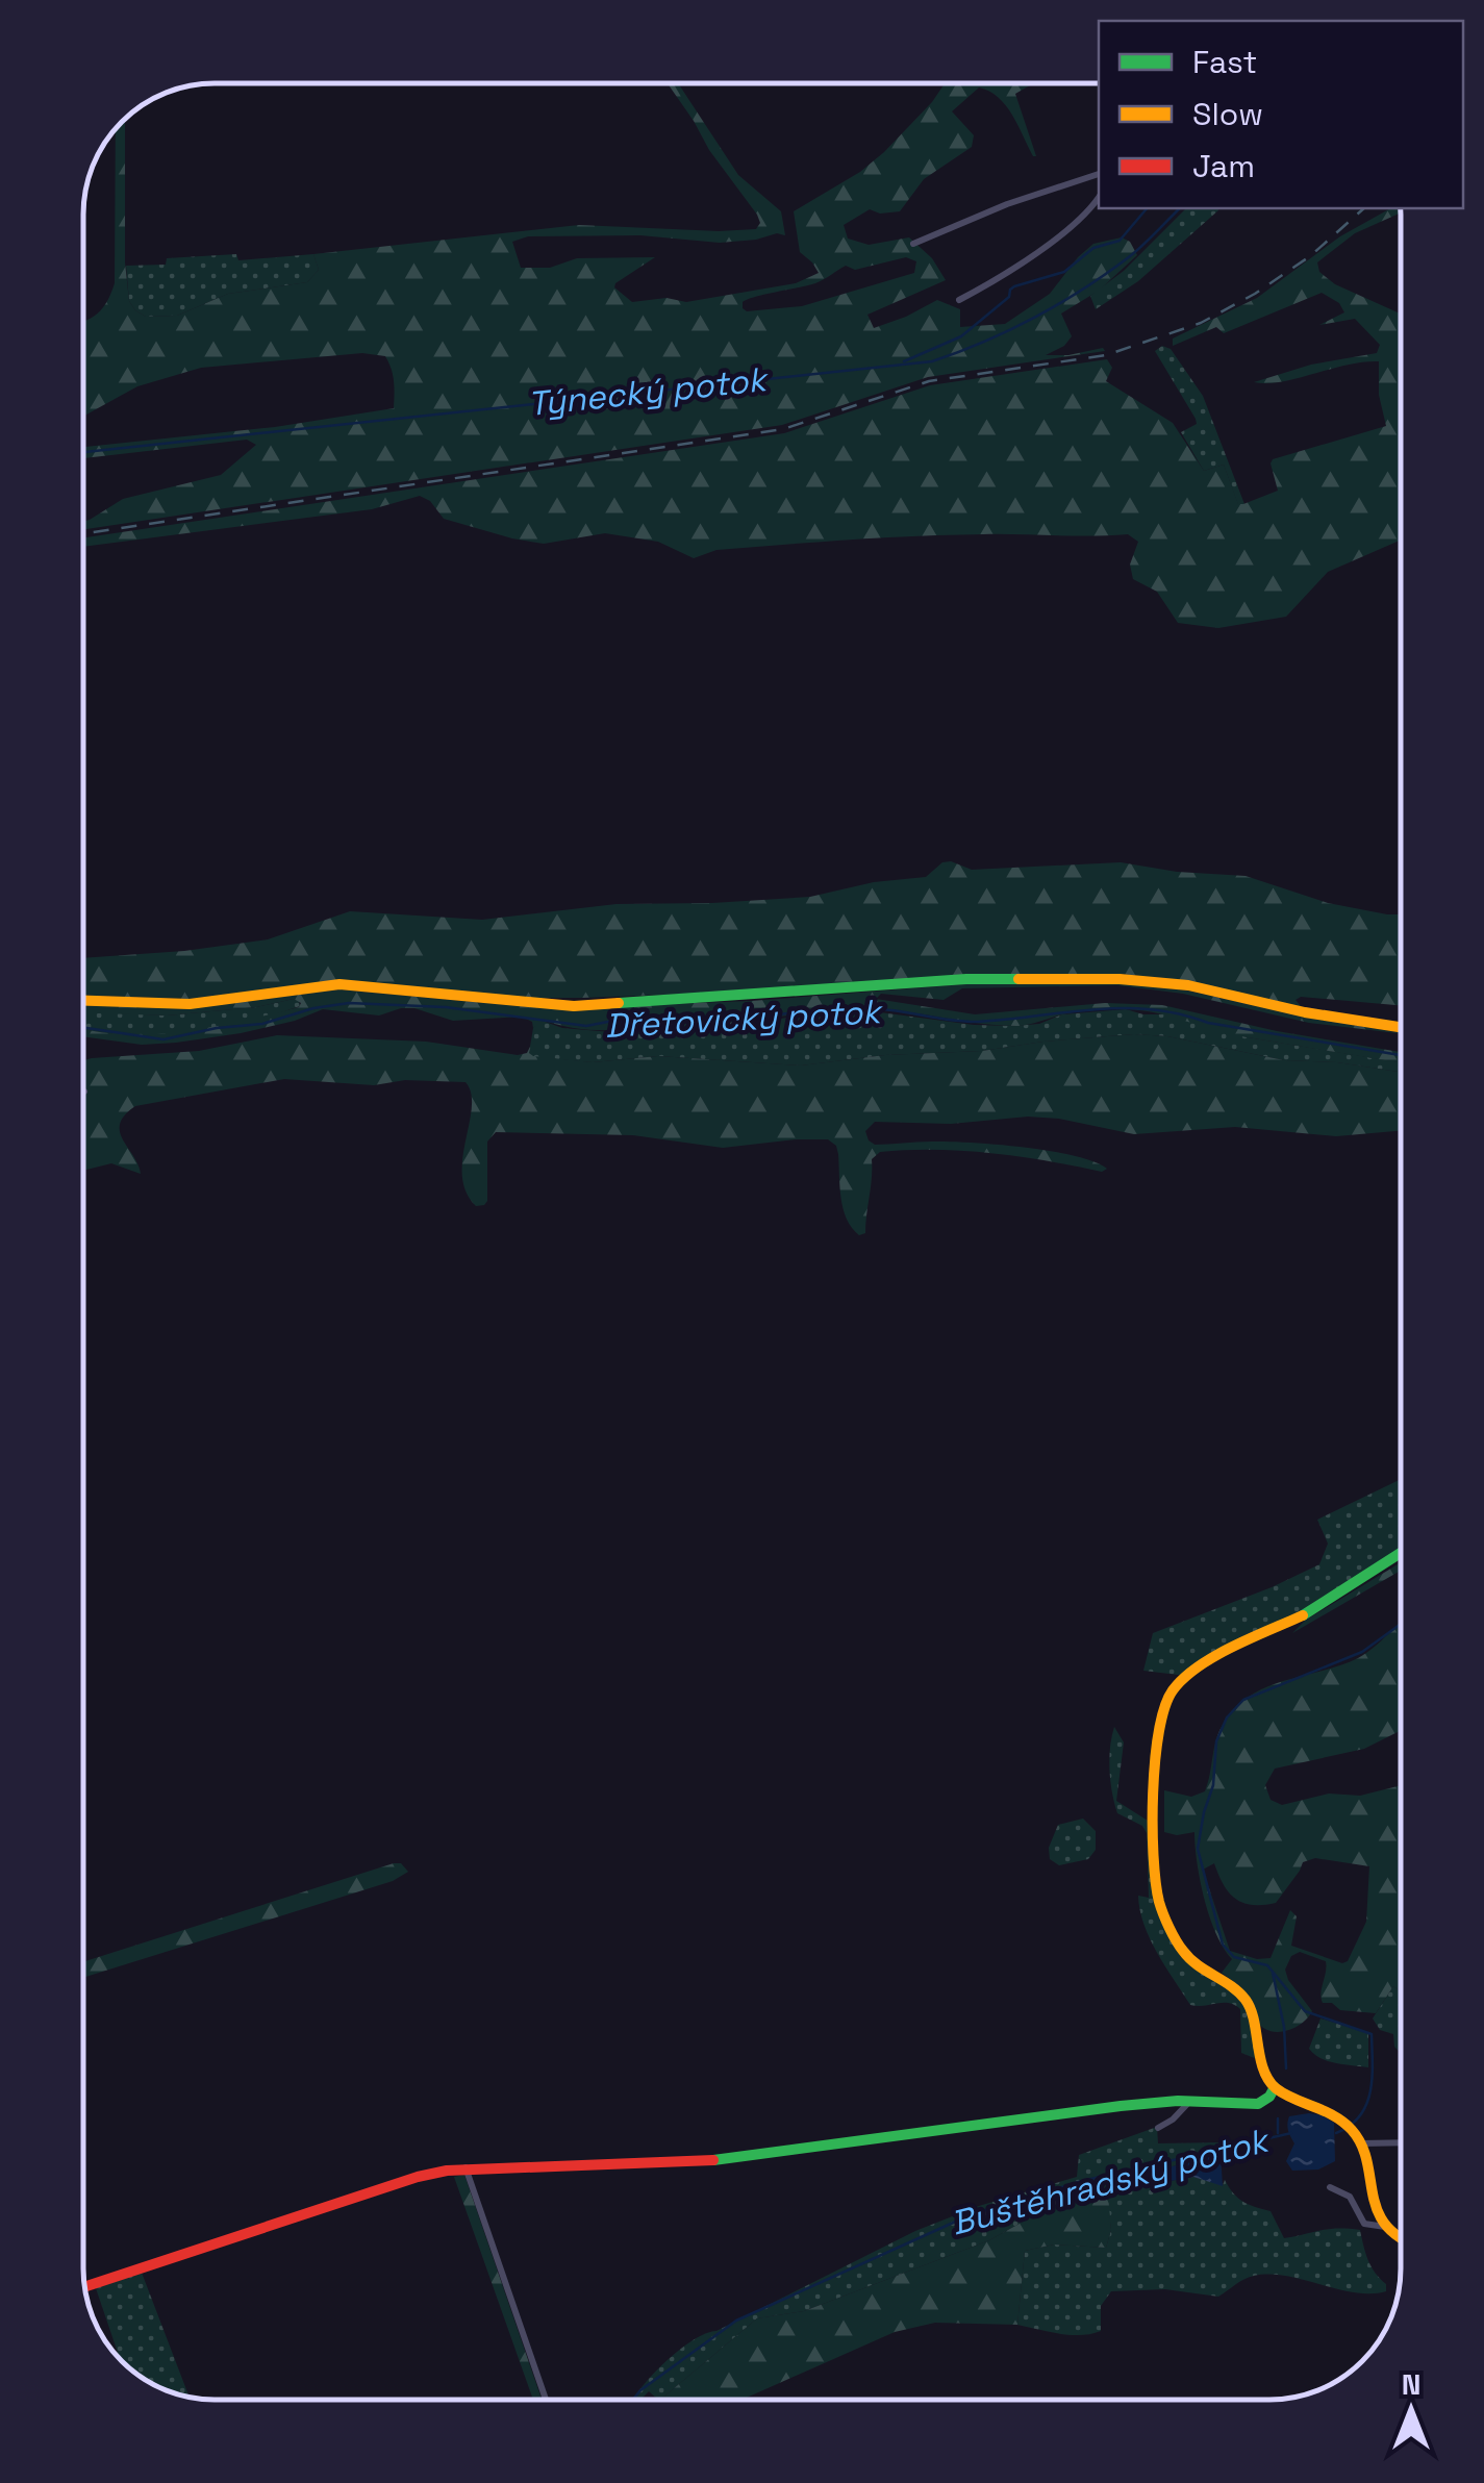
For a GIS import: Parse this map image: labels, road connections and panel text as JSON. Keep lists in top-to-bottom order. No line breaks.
{"water":["Týnecký potok","Dřetovický potok","Buštěhradský potok"],"legend":["Fast","Slow","Jam"],"north":"top"}
